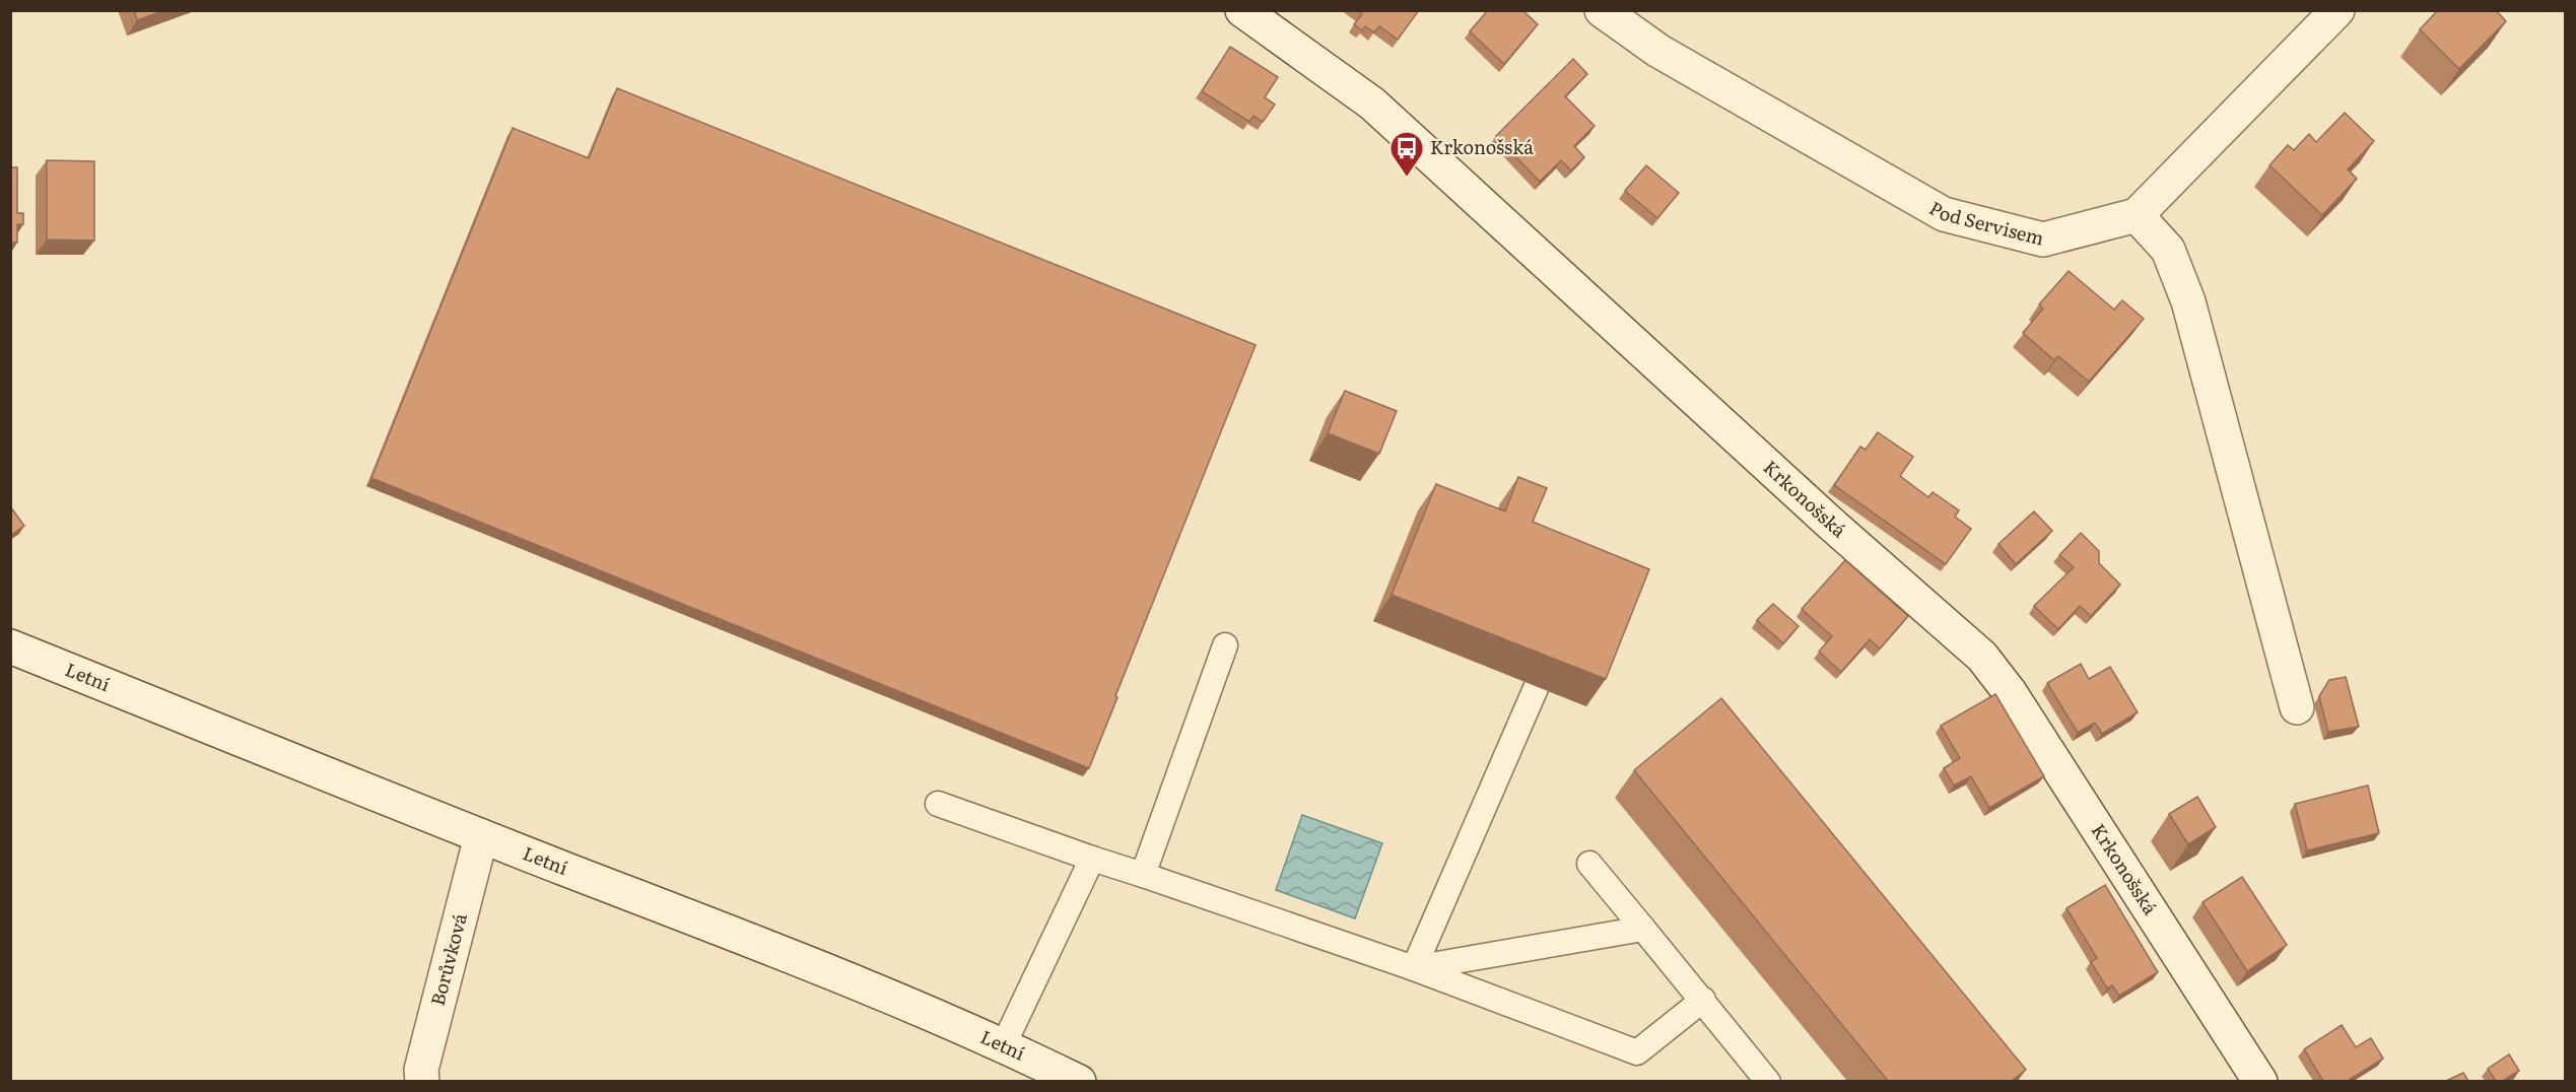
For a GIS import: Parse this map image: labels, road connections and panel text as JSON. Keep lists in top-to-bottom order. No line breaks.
{"streets":{"street":["Pod Servisem","Krkonošská","Letní","Borůvková"]},"crossings":[["Letní","Borůvková"]],"places":{"bus stop":["Krkonošská"]}}
